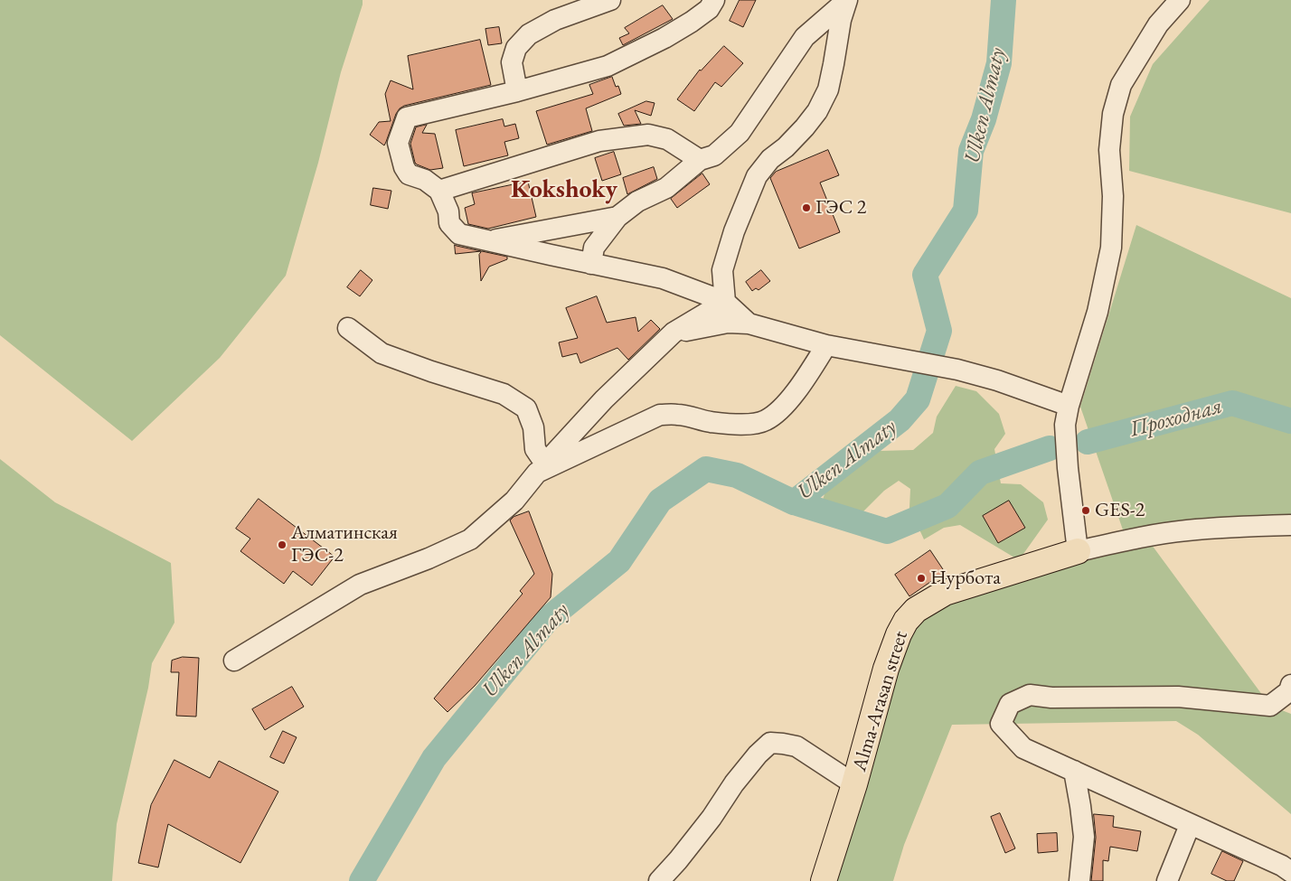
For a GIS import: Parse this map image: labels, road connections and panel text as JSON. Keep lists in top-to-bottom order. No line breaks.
{"streets":{"main road":["Alma-Arasan street"]},"districts":["Kokshoky"],"water":["Ulken Almaty","Проходная"],"places":["ГЭС 2","GES-2","Алматинская ГЭС-2","Нурбота"]}
